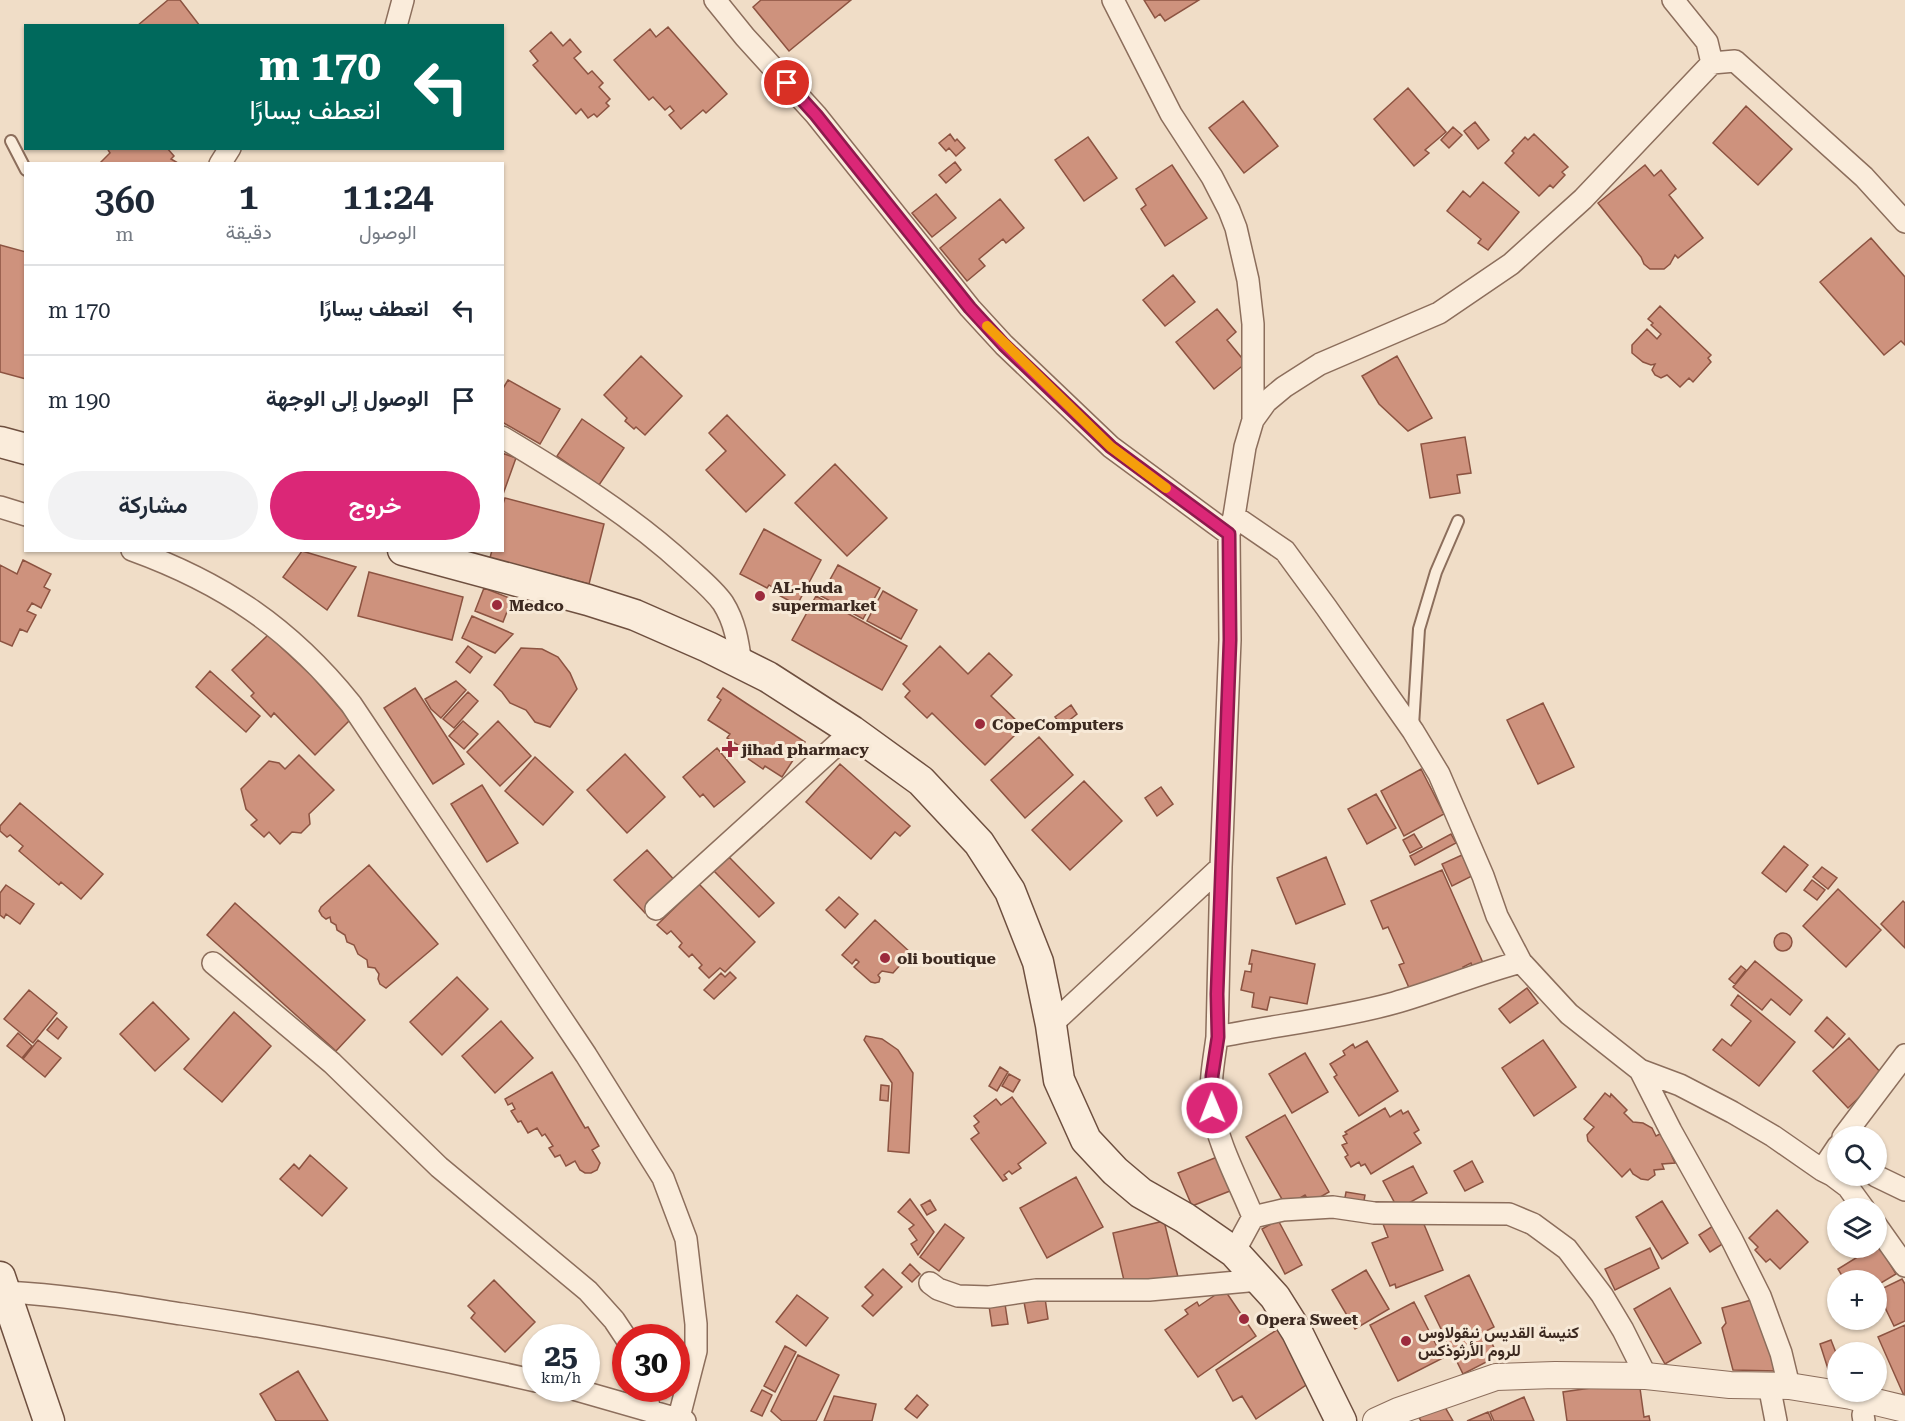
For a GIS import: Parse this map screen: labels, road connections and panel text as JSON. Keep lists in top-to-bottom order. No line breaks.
{"places":{"other":["AL-huda supermarket","Medco","CopeComputers","oli boutique","Opera Sweet","كنيسة القديس نيقولاوس للروم الأرثوذكس"],"health":["jihad pharmacy"]},"page":{"turn":["170 m","انعطف يسارًا"],"eta":["11:24","الوصول","1","دقيقة","360","m"],"list":[{"name":"انعطف يسارًا","value":"170 m"},{"name":"الوصول إلى الوجهة","value":"190 m"}],"buttons":["خروج","مشاركة"],"map_buttons":["+","−"],"speed":"25 km/h","limit":"30"}}
